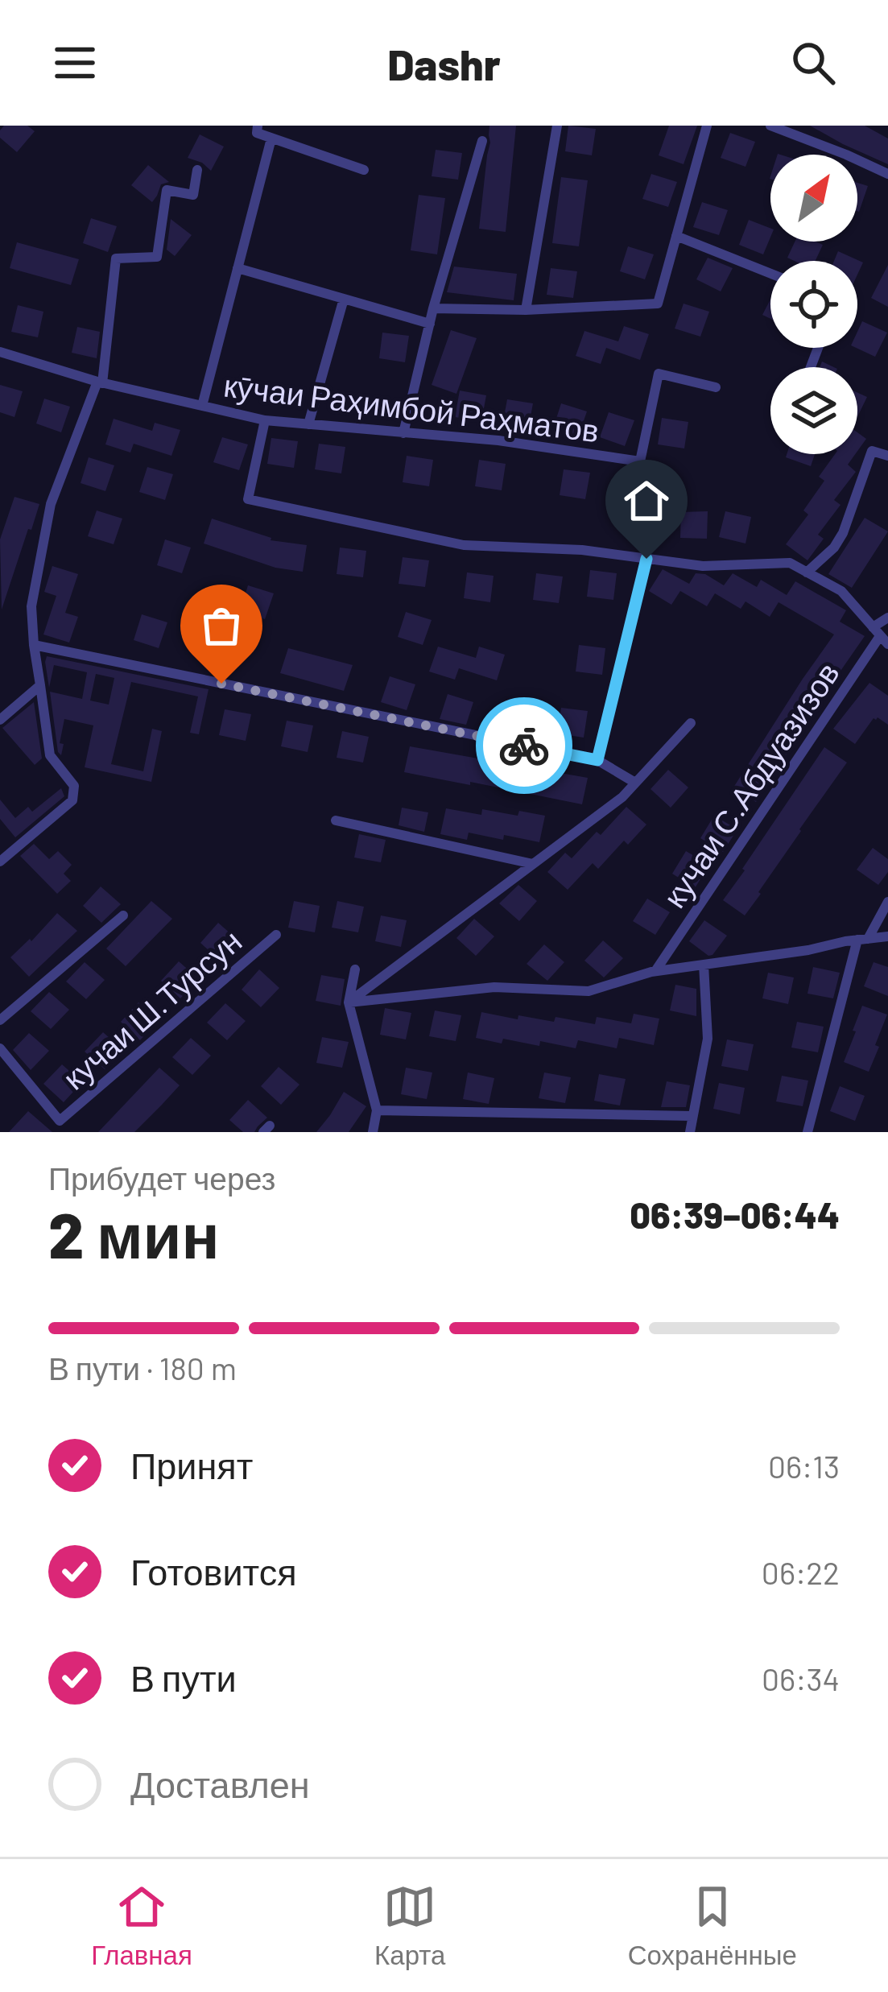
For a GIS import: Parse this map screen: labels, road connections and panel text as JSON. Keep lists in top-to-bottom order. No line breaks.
{"streets":{"street":["кӯчаи Раҳимбой Раҳматов","кучаи С.Абдуазизов","кучаи Ш.Турсун"]},"north":"top right","page":{"header":"Dashr","heading":["2 мин","Прибудет через","06:39–06:44"],"bar":"В пути · 180 m","list":[["Принят","06:13"],["Готовится","06:22"],["В пути","06:34"],"Доставлен"],"tabs":["Главная","Карта","Сохранённые"]}}
